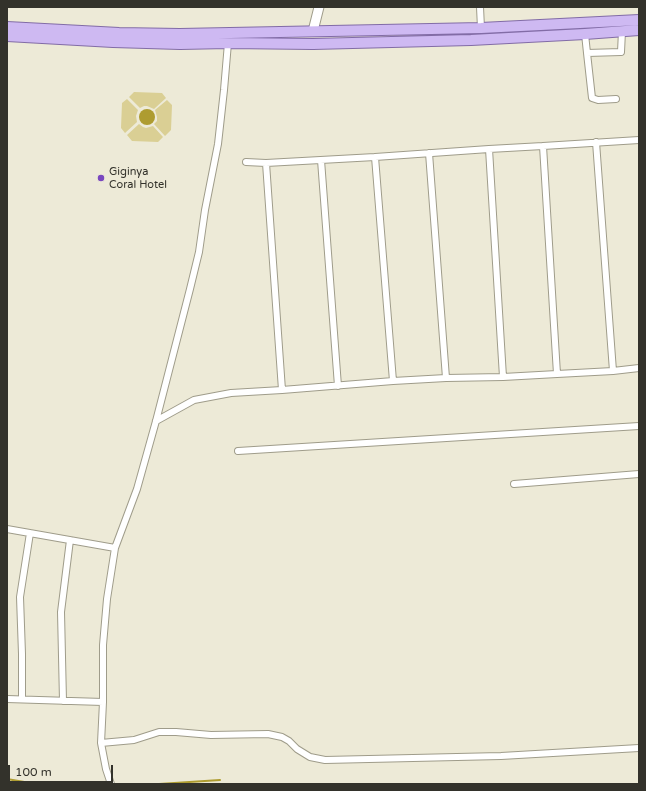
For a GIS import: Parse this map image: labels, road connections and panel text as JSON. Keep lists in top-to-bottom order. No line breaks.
{"places":["Giginya Coral Hotel"],"scale_bar":"100 m"}
